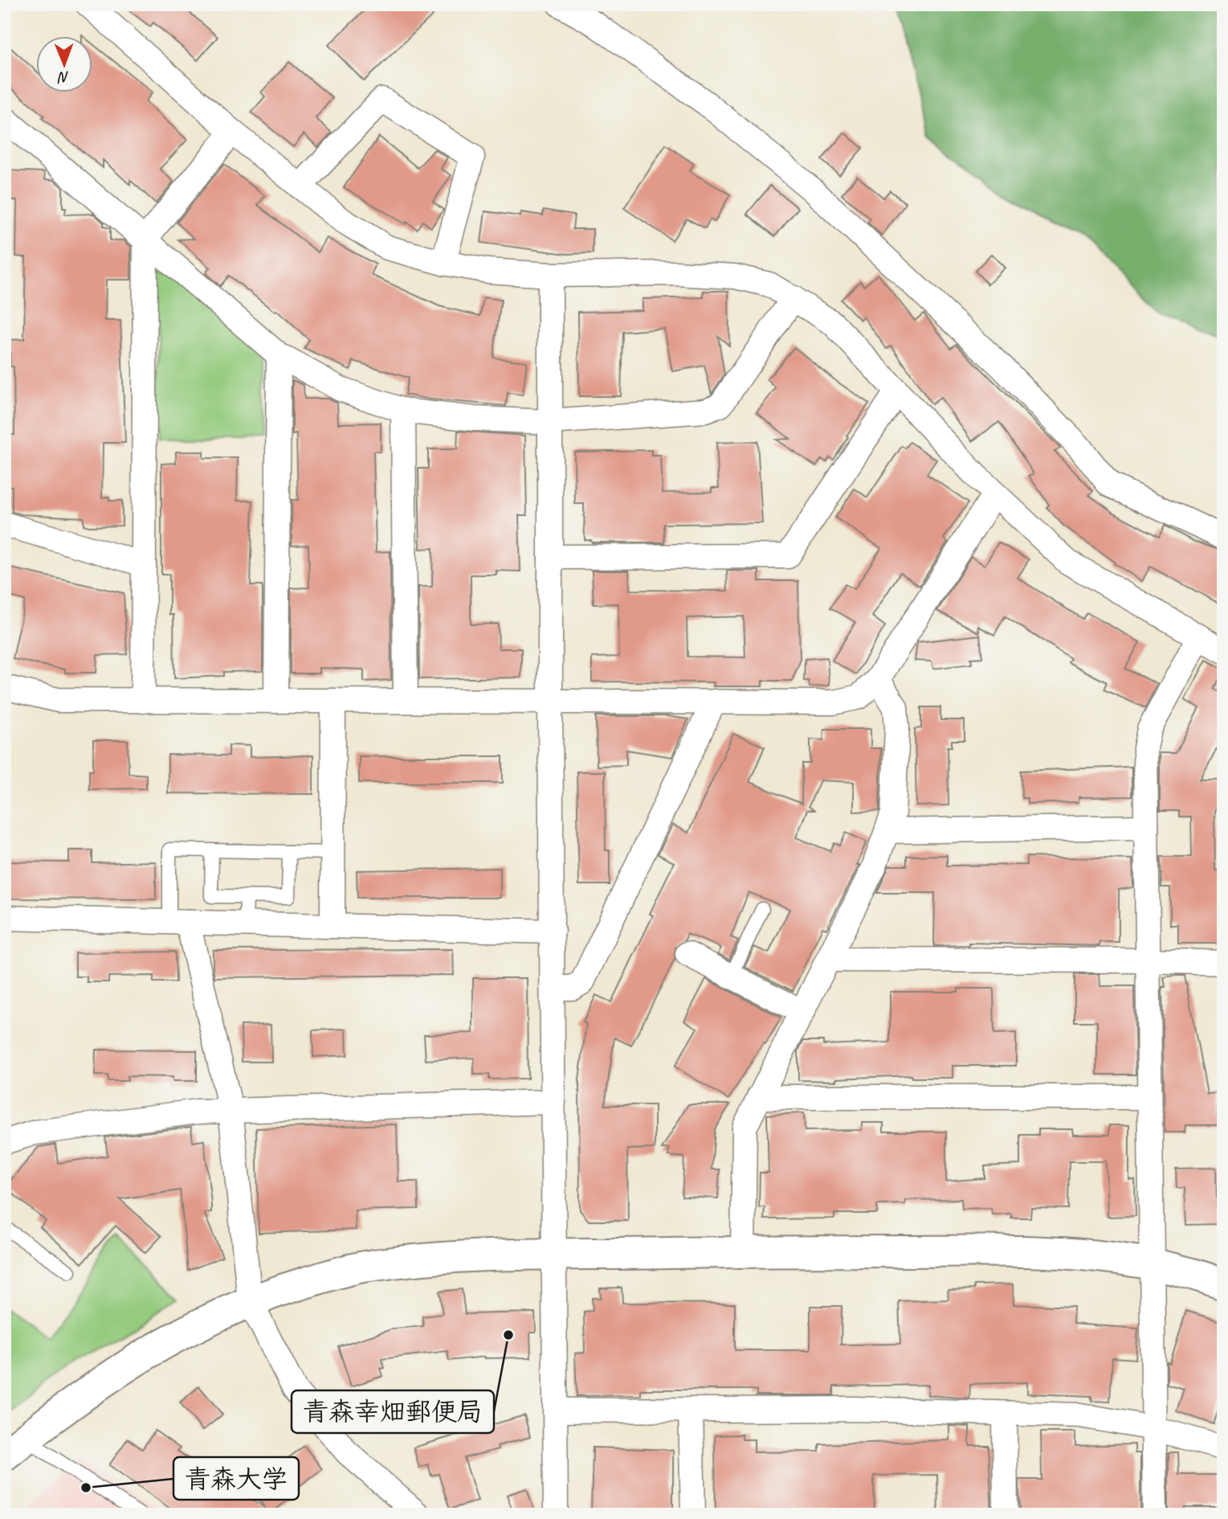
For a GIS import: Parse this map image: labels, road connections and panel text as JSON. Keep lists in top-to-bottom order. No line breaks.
{"places":["青森幸畑郵便局","青森大学"],"north":"bottom"}
